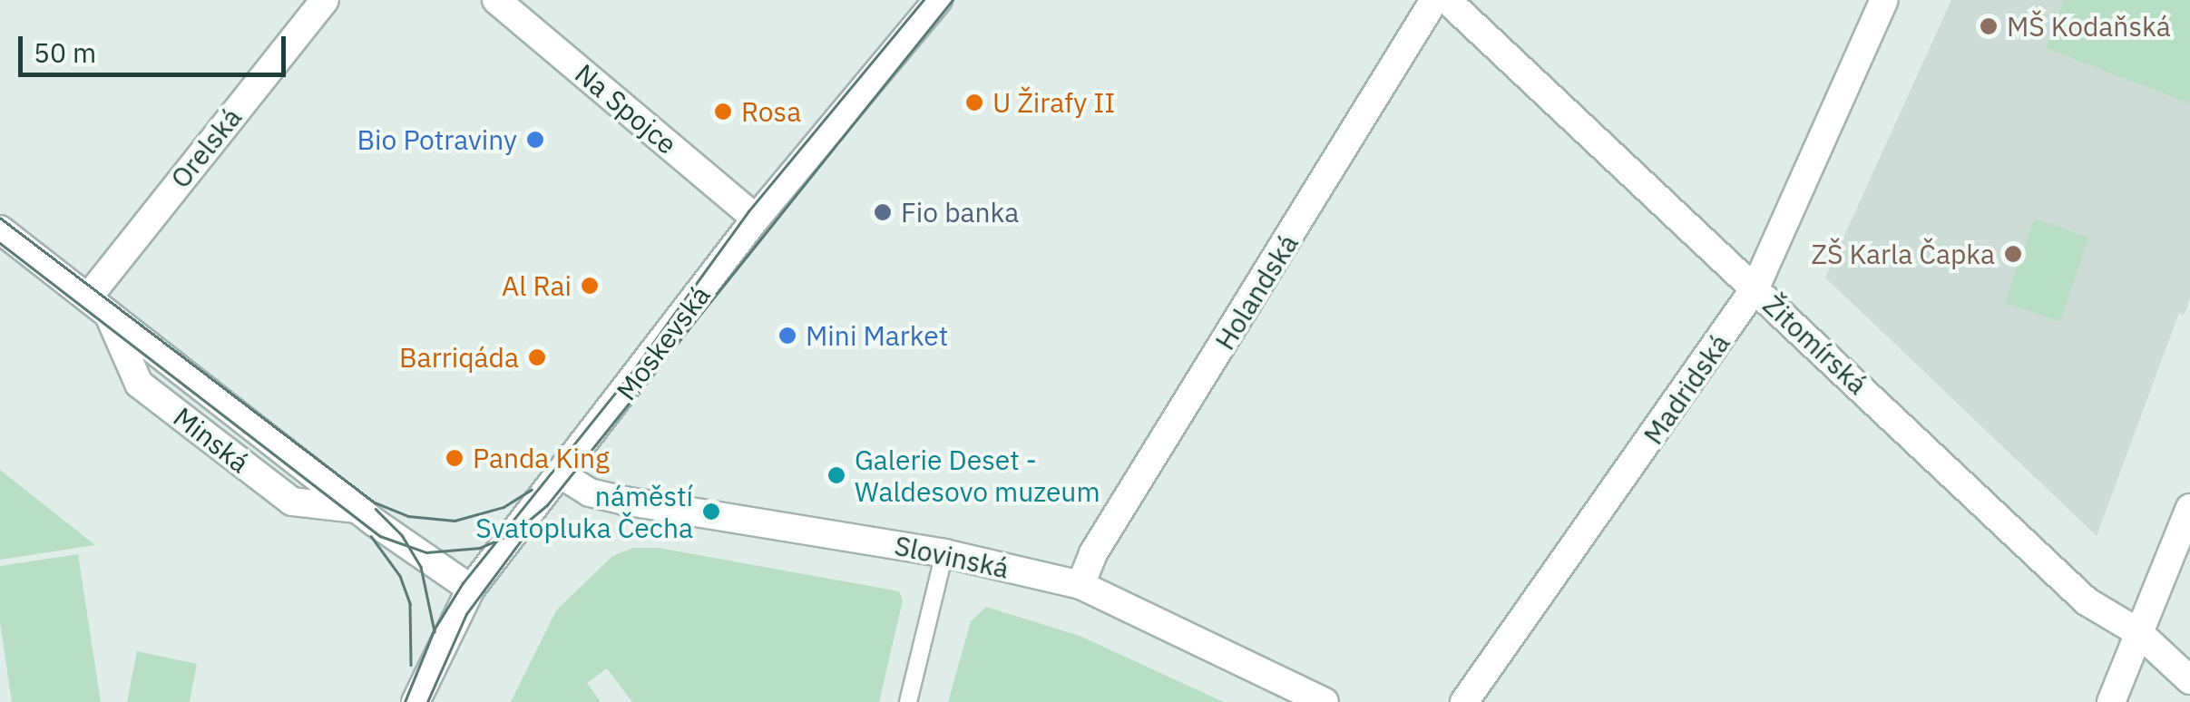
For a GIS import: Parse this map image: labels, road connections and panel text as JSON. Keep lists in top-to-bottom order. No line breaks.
{"streets":{"street":["Na Spojce","Orelská","Holandská","Moskevská","Žitomírská","Madridská","Minská","Slovinská"]},"crossings":[["Na Spojce","Moskevská"],["Orelská","Minská"],["Holandská","Slovinská"],["Moskevská","Minská"],["Moskevská","Slovinská"],["Žitomírská","Madridská"]],"places":["MŠ Kodaňská","U Žirafy II","Rosa","Bio Potraviny","Fio banka","ZŠ Karla Čapka","Al Rai","Mini Market","Barriqáda","Panda King","Galerie Deset - Waldesovo muzeum","náměstí Svatopluka Čecha"],"scale_bar":"50 m"}
